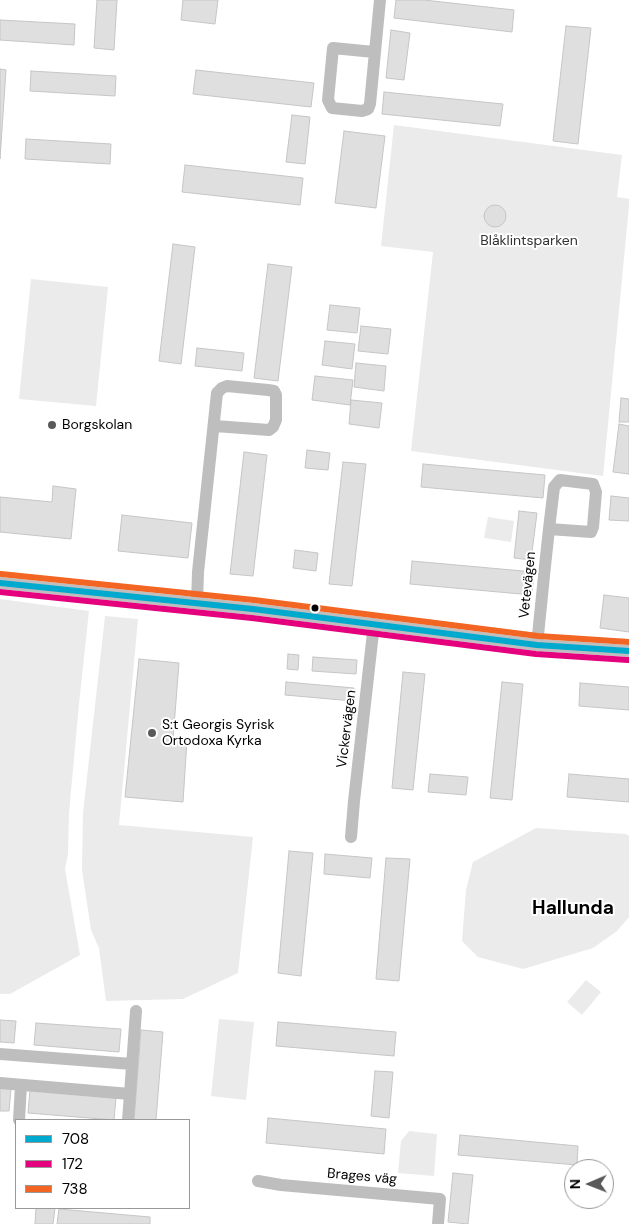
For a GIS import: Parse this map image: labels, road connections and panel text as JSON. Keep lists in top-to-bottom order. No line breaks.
{"streets":{"street":["Vetevägen","Vickervägen","Brages väg"]},"districts":["Hallunda"],"parks":["Blåklintsparken"],"places":["Borgskolan","S:t Georgis Syrisk Ortodoxa Kyrka"],"lines":["transit line 738","transit line 708","transit line 172"],"legend":["708","172","738"],"north":"left"}
